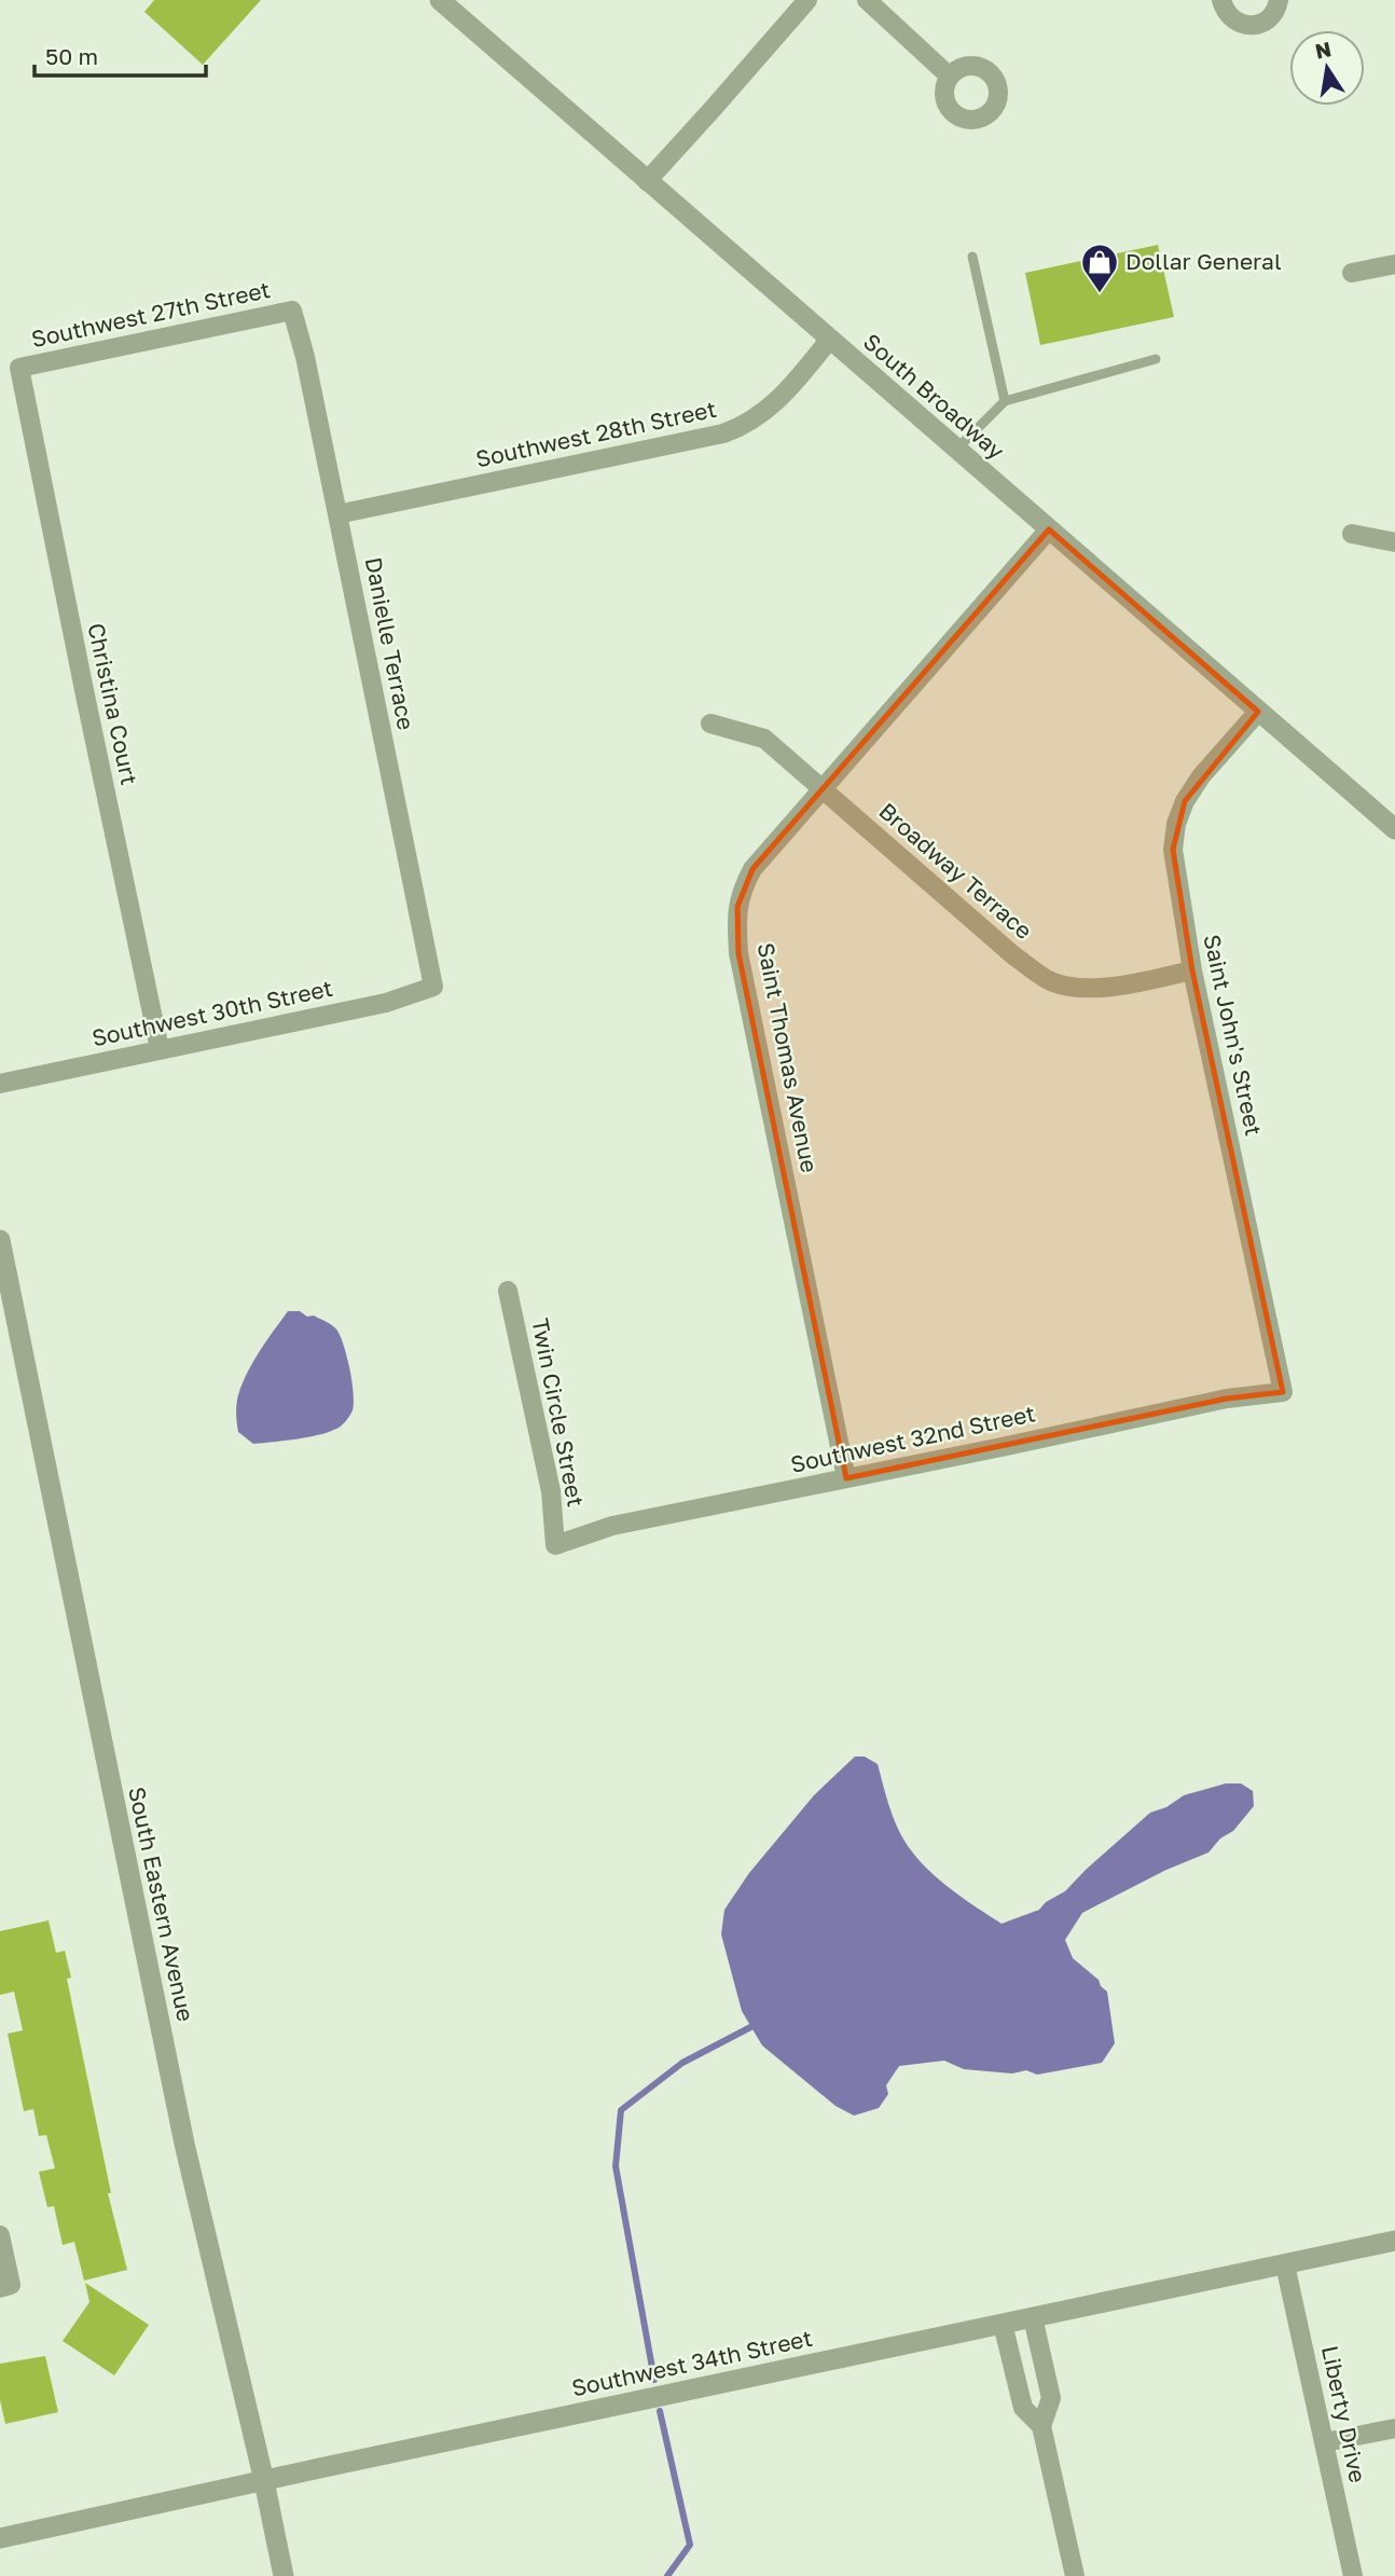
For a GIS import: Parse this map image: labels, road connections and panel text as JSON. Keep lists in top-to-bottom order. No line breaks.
{"streets":{"street":["Southwest 27th Street","South Broadway","Southwest 28th Street","Danielle Terrace","Christina Court","Broadway Terrace","Southwest 30th Street","Saint John's Street","Saint Thomas Avenue","Twin Circle Street","Southwest 32nd Street","South Eastern Avenue","Southwest 34th Street","Liberty Drive"]},"crossings":[["Southwest 27th Street","Danielle Terrace"],["Southwest 27th Street","Christina Court"],["South Broadway","Southwest 28th Street"],["South Broadway","Saint John's Street"],["South Broadway","Saint Thomas Avenue"],["Southwest 28th Street","Danielle Terrace"],["Danielle Terrace","Southwest 30th Street"],["Christina Court","Southwest 30th Street"],["Broadway Terrace","Saint John's Street"],["Broadway Terrace","Saint Thomas Avenue"],["Saint John's Street","Southwest 32nd Street"],["Saint Thomas Avenue","Southwest 32nd Street"],["Twin Circle Street","Southwest 32nd Street"],["South Eastern Avenue","Southwest 34th Street"],["Southwest 34th Street","Liberty Drive"]],"places":{"shop":["Dollar General"]},"scale_bar":"50 m","north":"top"}
